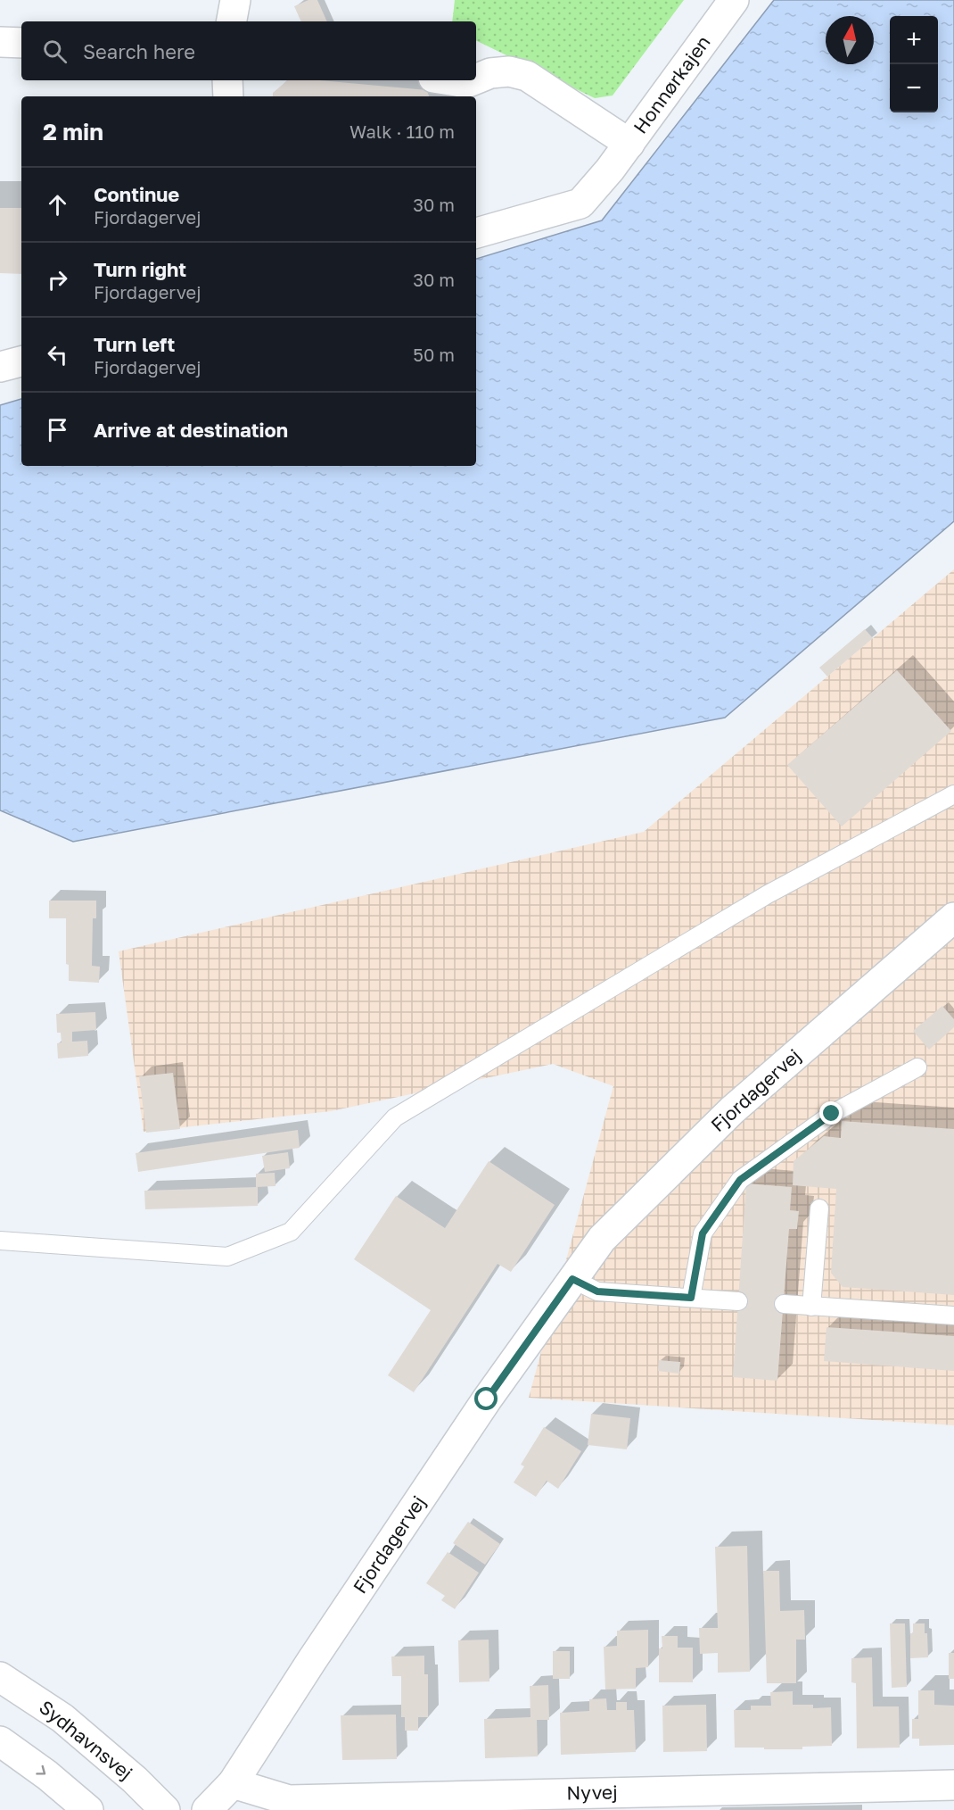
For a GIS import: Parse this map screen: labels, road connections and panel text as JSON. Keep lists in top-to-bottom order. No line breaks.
{"streets":{"street":["Honnørkajen","Fjordagervej","Sydhavnsvej","Nyvej"]},"crossings":[["Fjordagervej","Nyvej"]],"north":"top","page":{"map_buttons":["+","−"],"search":"Search here","heading":["2 min","Walk · 110 m"],"list":[["Continue","Fjordagervej","30 m"],["Turn right","Fjordagervej","30 m"],["Turn left","Fjordagervej","50 m"],"Arrive at destination"]}}
